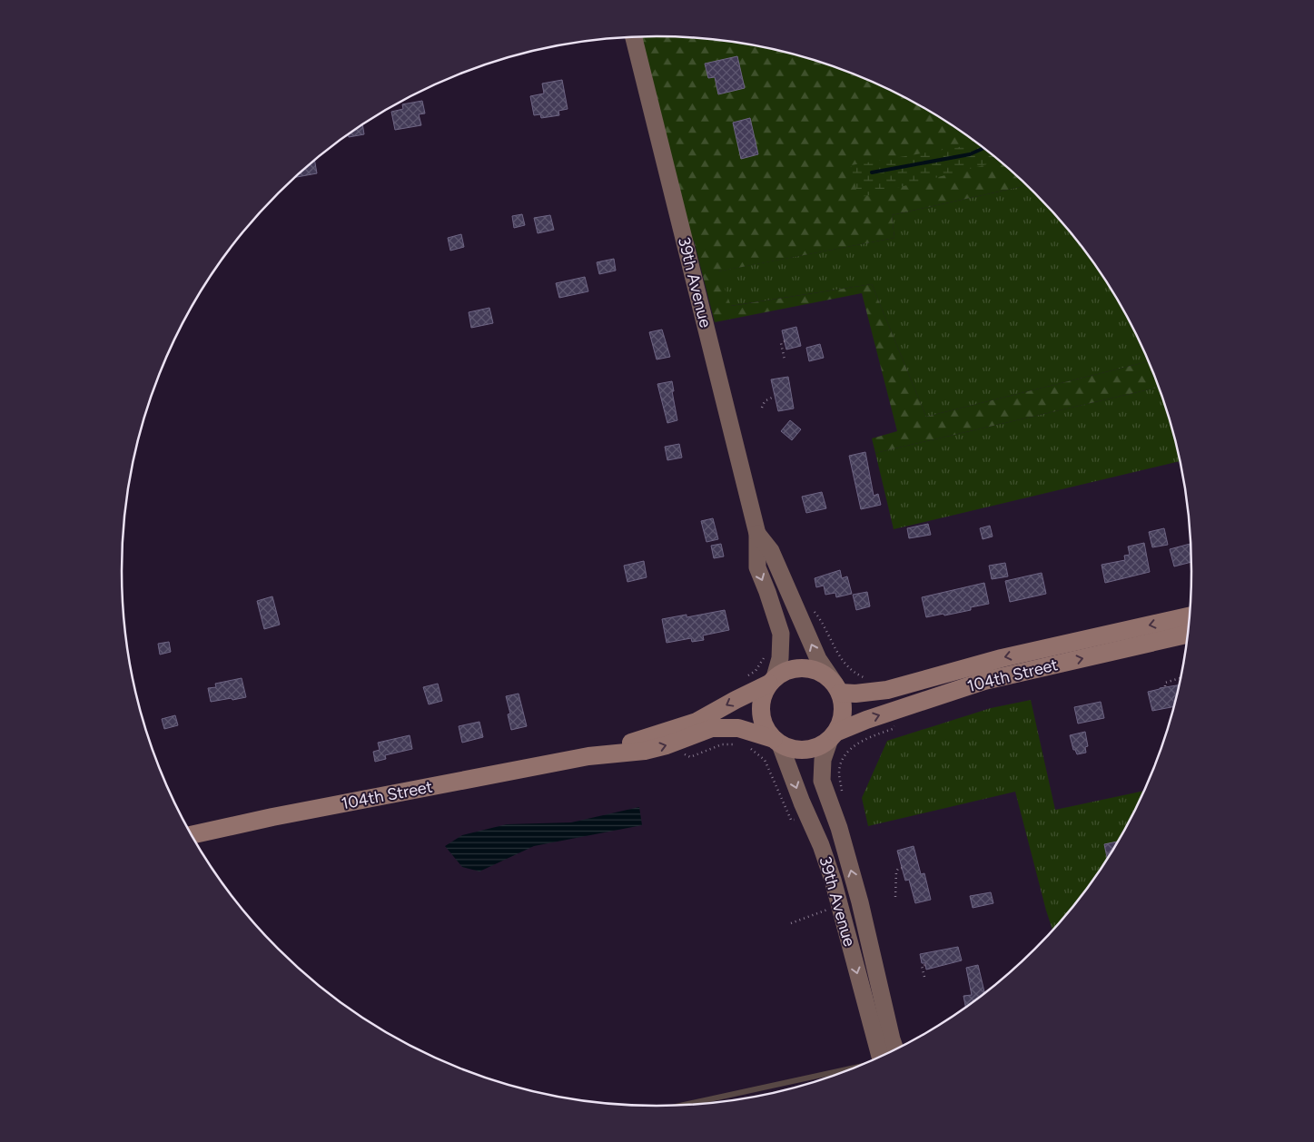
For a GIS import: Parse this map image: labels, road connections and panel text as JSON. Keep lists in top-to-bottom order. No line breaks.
{"streets":{"main road":["39th Avenue","104th Street"]},"crossings":[["39th Avenue","104th Street"]]}
